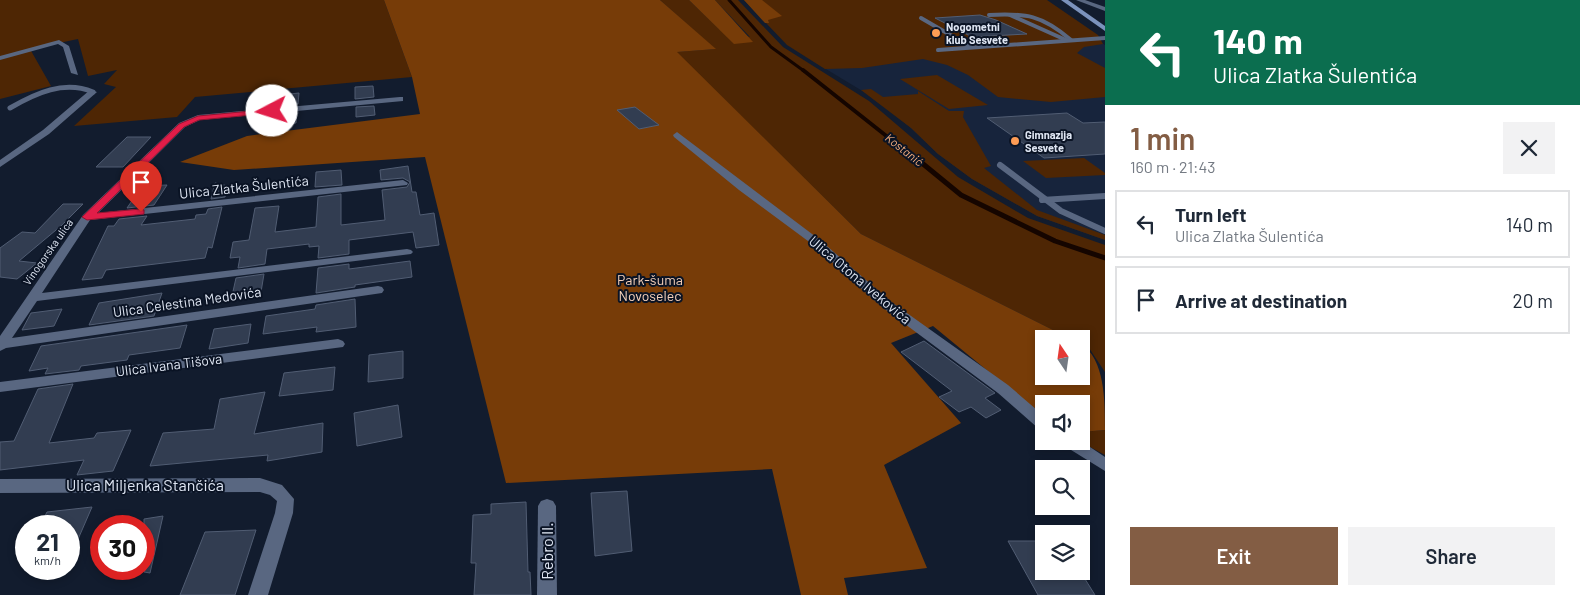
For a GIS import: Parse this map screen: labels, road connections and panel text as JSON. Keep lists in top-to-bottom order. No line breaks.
{"streets":{"street":["Ulica Zlatka Šulentića","Vinogorska ulica","Ulica Otona Ivekovića","Ulica Celestina Medovića","Ulica Ivana Tišova","Ulica Miljenka Stančića","Rebro II."]},"crossings":[["Ulica Zlatka Šulentića","Vinogorska ulica"],["Vinogorska ulica","Ulica Celestina Medovića"]],"water":["Kostanić"],"parks":["Park-šuma Novoselec"],"places":["Nogometni klub Sesvete","Gimnazija Sesvete"],"north":"top","page":{"turn":["140 m","Ulica Zlatka Šulentića"],"heading":["1 min","160 m · 21:43"],"list":[{"name":"Turn left","note":"Ulica Zlatka Šulentića","value":"140 m"},{"name":"Arrive at destination","value":"20 m"}],"speed":"21 km/h","limit":"30","buttons":["Exit","Share"]}}
